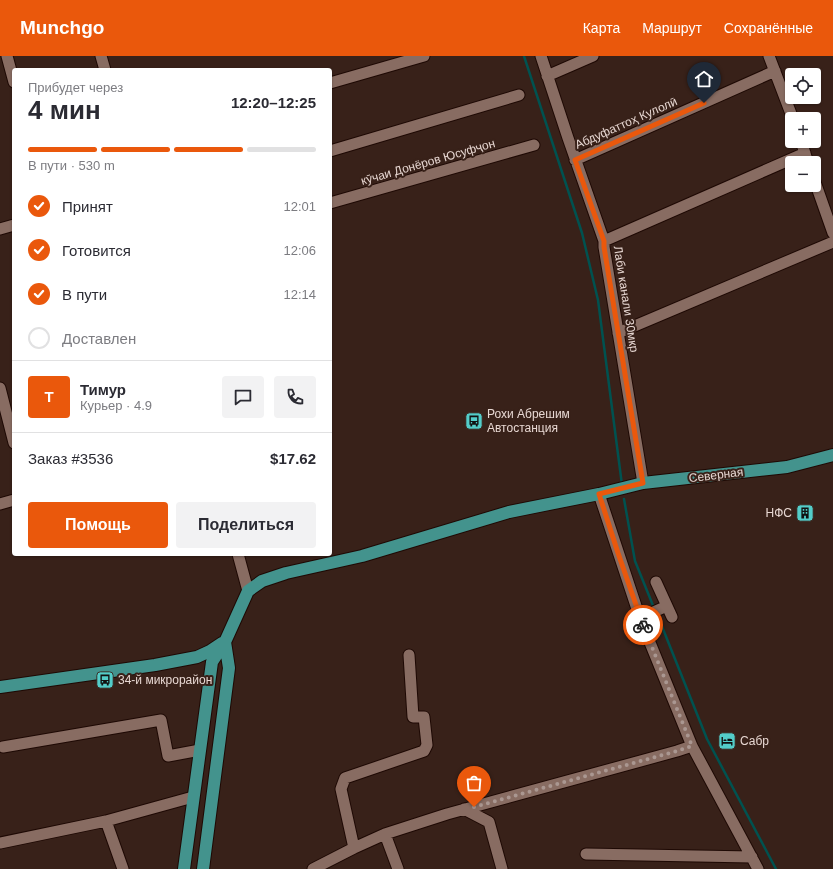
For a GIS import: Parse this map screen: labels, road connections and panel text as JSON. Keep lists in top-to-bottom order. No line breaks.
{"streets":{"main road":["Северная"],"street":["Абдуфаттоҳ Кулолӣ","кӯчаи Донёров Юсуфҷон","Лаби канали 30мкр"]},"crossings":[["Абдуфаттоҳ Кулолӣ","Лаби канали 30мкр"],["Лаби канали 30мкр","Северная"]],"places":{"bus stop":["Рохи Абрешим Автостанция","34-й микрорайон"],"building":["НФС"],"hotel":["Сабр"]},"page":{"header":"Munchgo","nav":["Карта","Маршрут","Сохранённые"],"map_buttons":["+","−"],"heading":["4 мин","Прибудет через","12:20–12:25"],"panel":["Тимур","Курьер · 4.9","Заказ #3536","$17.62"],"bar":"В пути · 530 m","list":[["Принят","12:01"],["Готовится","12:06"],["В пути","12:14"],"Доставлен"],"round":"Т","buttons":["Помощь","Поделиться"]}}
